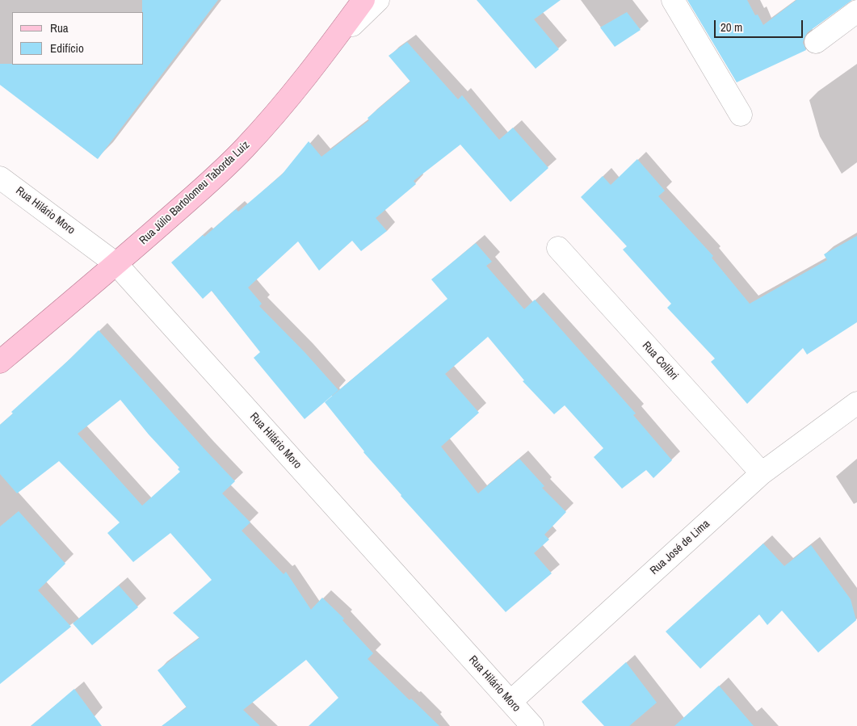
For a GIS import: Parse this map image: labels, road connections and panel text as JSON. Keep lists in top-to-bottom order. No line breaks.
{"streets":{"main road":["Rua Júlio Bartolomeu Taborda Luiz"],"street":["Rua Hilário Moro","Rua Colibri","Rua José de Lima"]},"crossings":[["Rua Júlio Bartolomeu Taborda Luiz","Rua Hilário Moro"],["Rua Hilário Moro","Rua José de Lima"],["Rua Colibri","Rua José de Lima"]],"legend":["Rua","Edifício"],"scale_bar":"20 m"}
